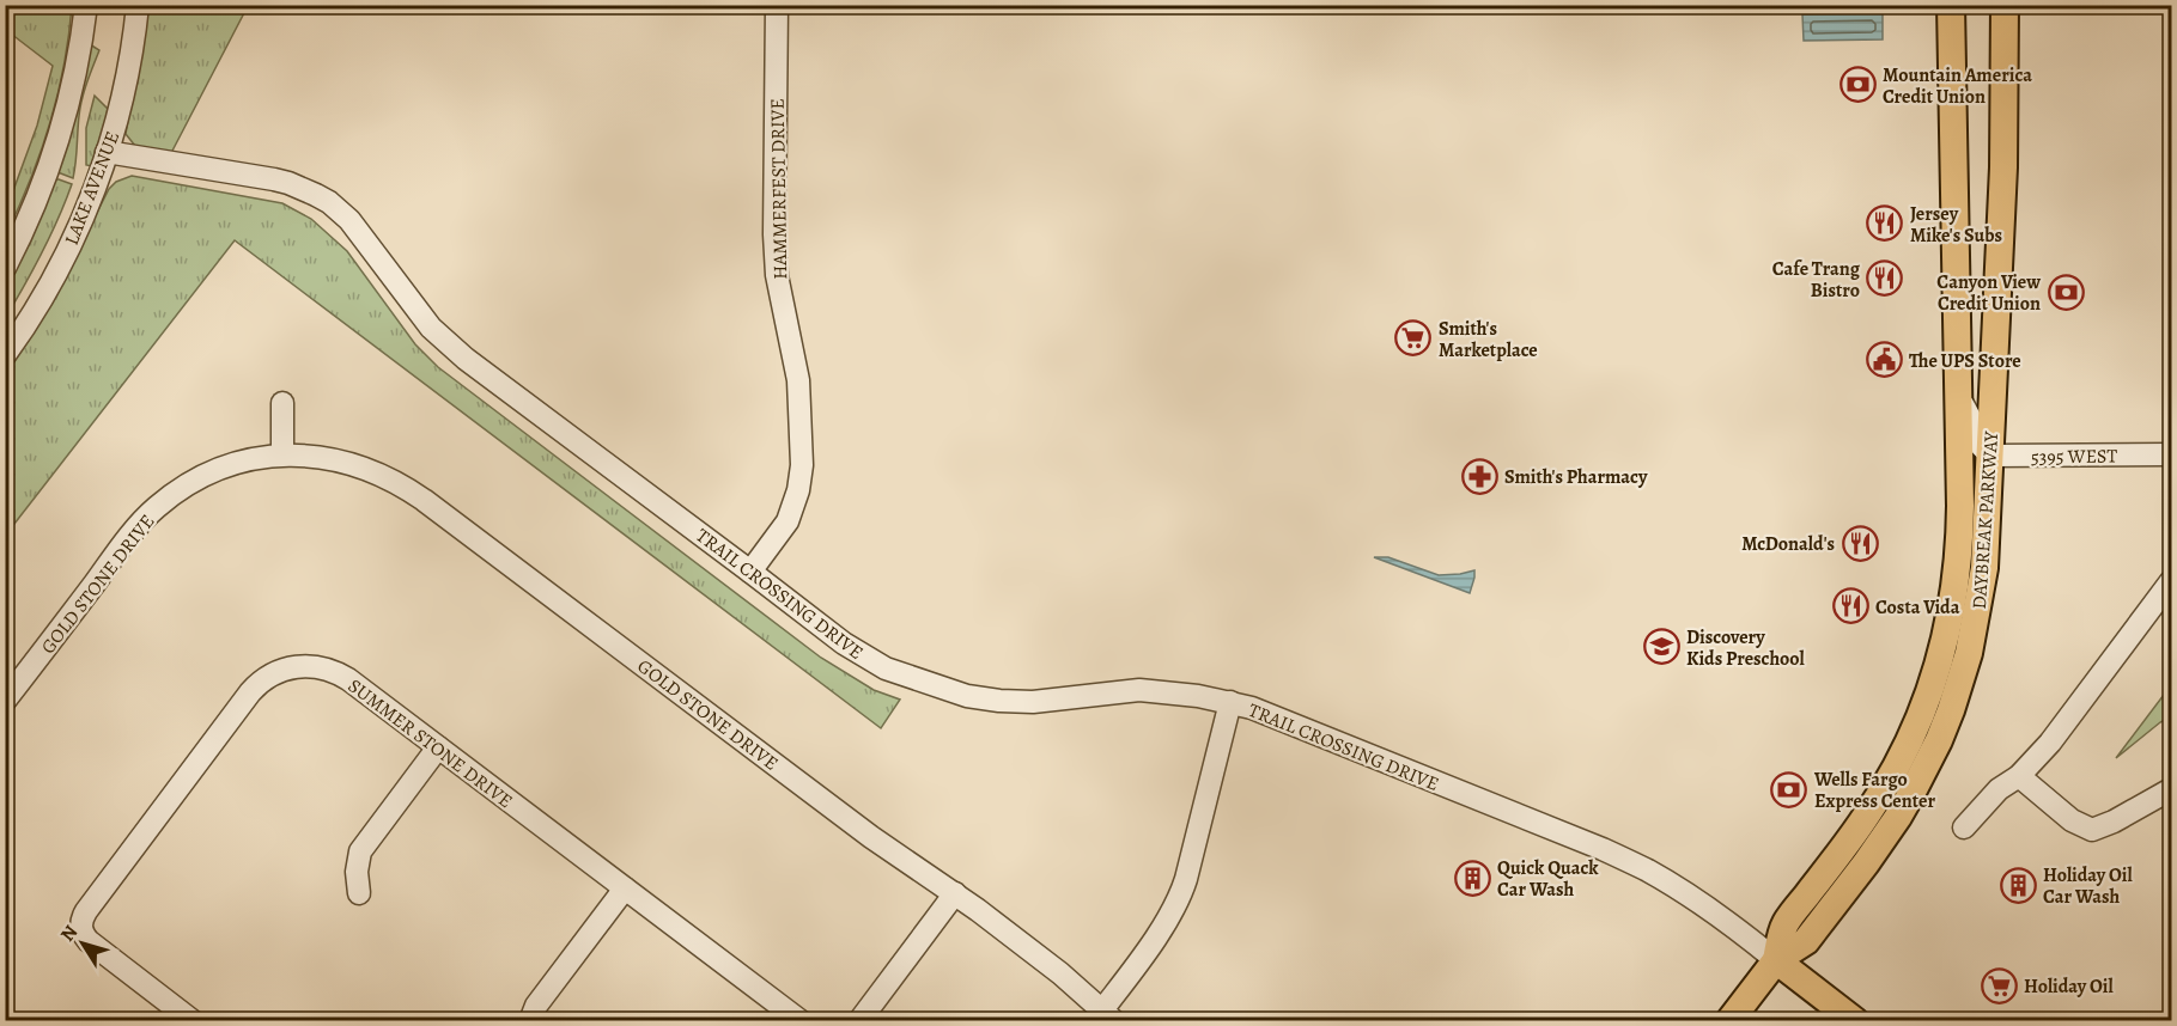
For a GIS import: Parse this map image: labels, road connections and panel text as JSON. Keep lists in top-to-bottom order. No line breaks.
{"streets":{"main road":["DAYBREAK PARKWAY"],"street":["LAKE AVENUE","HAMMERFEST DRIVE","5395 WEST","GOLD STONE DRIVE","TRAIL CROSSING DRIVE","SUMMER STONE DRIVE"]},"crossings":[["LAKE AVENUE","TRAIL CROSSING DRIVE"],["HAMMERFEST DRIVE","TRAIL CROSSING DRIVE"],["5395 WEST","DAYBREAK PARKWAY"],["DAYBREAK PARKWAY","TRAIL CROSSING DRIVE"]],"places":{"bank":["Mountain America Credit Union","Canyon View Credit Union","Wells Fargo Express Center"],"restaurant":["Jersey Mike's Subs","Cafe Trang Bistro","McDonald's","Costa Vida"],"supermarket":["Smith's Marketplace","Holiday Oil"],"public building":["The UPS Store"],"pharmacy":["Smith's Pharmacy"],"school or university":["Discovery Kids Preschool"],"building":["Quick Quack Car Wash","Holiday Oil Car Wash"]},"north":"top left"}
